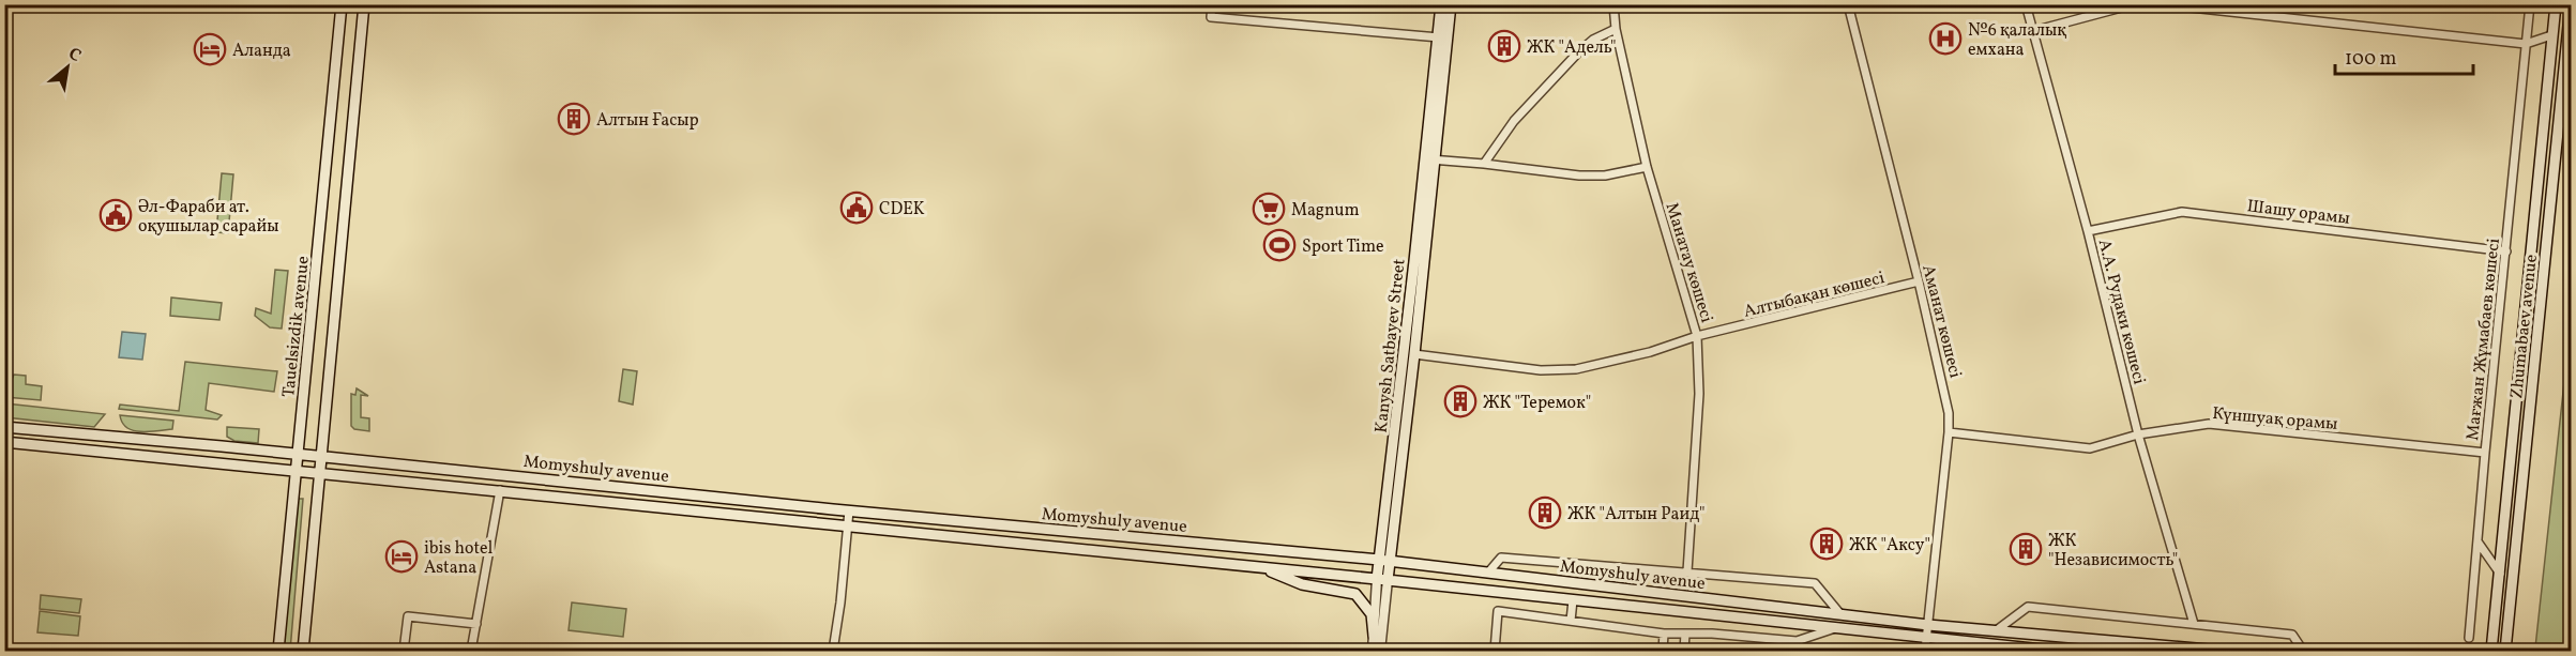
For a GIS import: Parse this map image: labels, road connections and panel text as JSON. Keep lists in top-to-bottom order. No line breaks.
{"streets":{"main road":["Tauelsizdik avenue","Zhumabaev avenue","Kanysh Satbayev Street","Momyshuly avenue"],"street":["Шашу орамы","Манатау көшесі","Алтыбақан көшесі","А.А. Рудаки көшесі","Аманат көшесі","Мағжан Жұмабаев көшесі","Күншуақ орамы"]},"crossings":[["Шашу орамы","А.А. Рудаки көшесі"],["Шашу орамы","Мағжан Жұмабаев көшесі"],["Манатау көшесі","Алтыбақан көшесі"],["Алтыбақан көшесі","Аманат көшесі"],["Алтыбақан көшесі","Kanysh Satbayev Street"],["А.А. Рудаки көшесі","Күншуақ орамы"],["Аманат көшесі","Күншуақ орамы"],["Аманат көшесі","Momyshuly avenue"],["Tauelsizdik avenue","Momyshuly avenue"],["Мағжан Жұмабаев көшесі","Күншуақ орамы"],["Kanysh Satbayev Street","Momyshuly avenue"]],"places":{"hospital":["№6 қалалық емхана"],"building":["ЖК \"Адель\"","Алтын Ғасыр","ЖК \"Теремок\"","ЖК \"Алтын Раид\"","ЖК \"Аксу\"","ЖК \"Независимость\""],"hotel":["Аланда","ibis hotel Astana"],"public building":["CDEK","Әл-Фараби ат. оқушылар сарайы"],"supermarket":["Magnum"],"sports":["Sport Time"]},"scale_bar":"100 m","north":"top right"}
